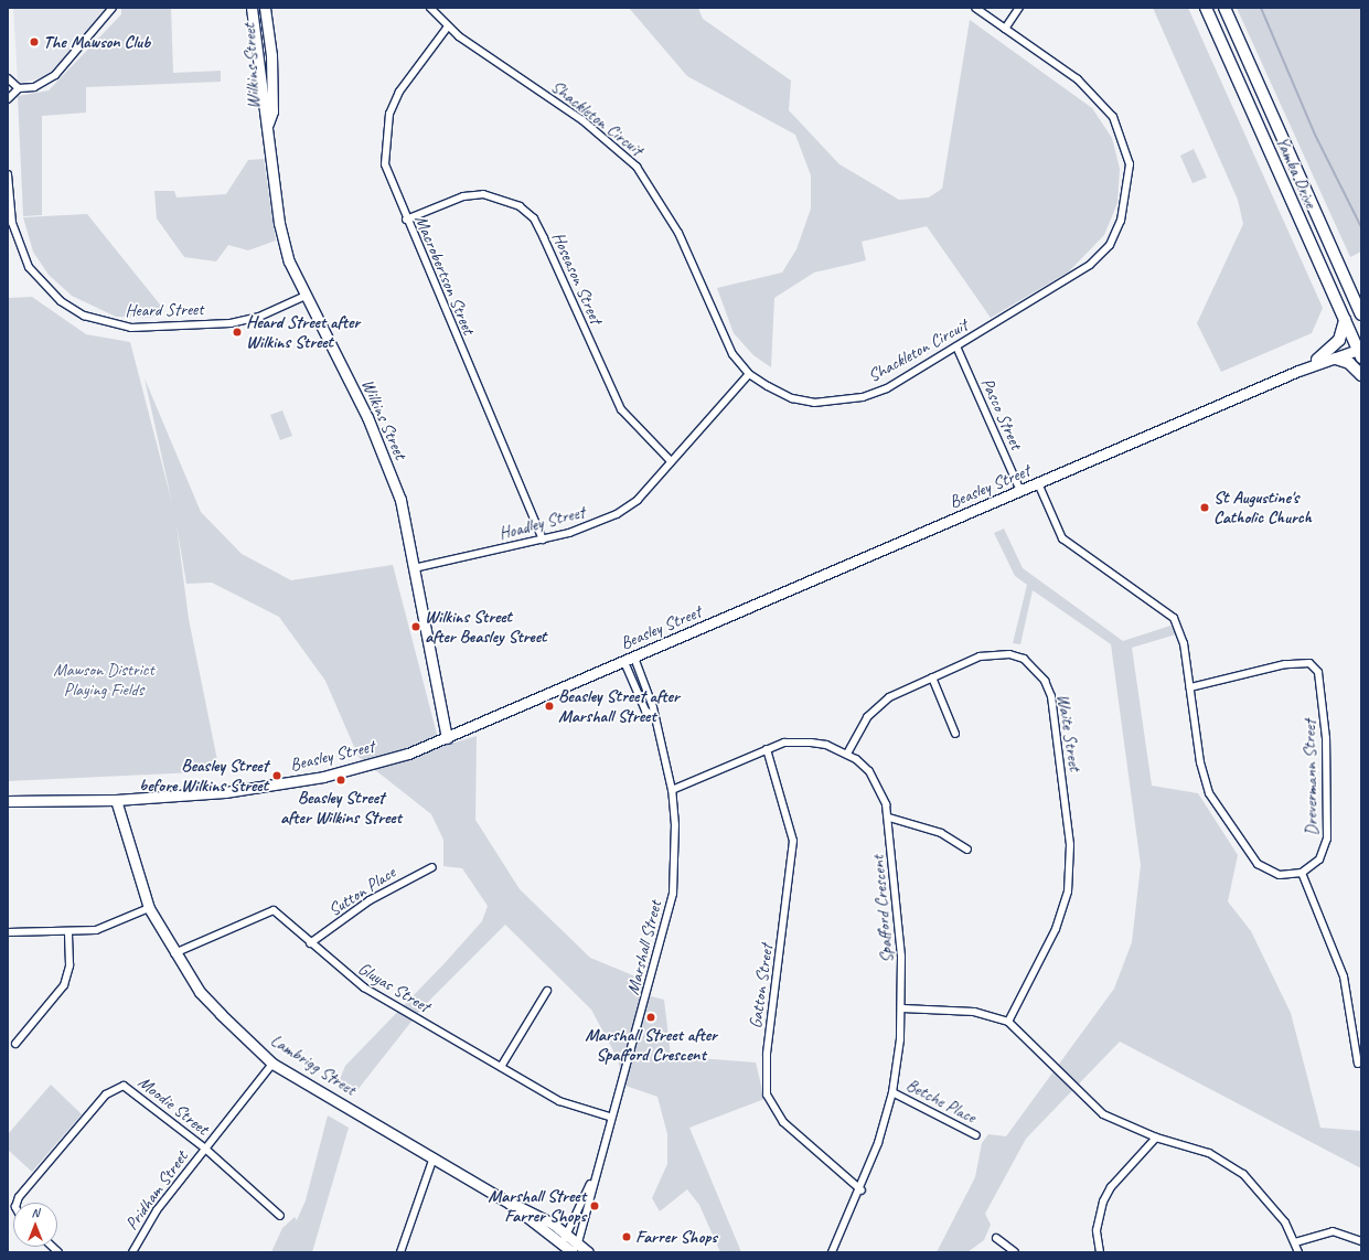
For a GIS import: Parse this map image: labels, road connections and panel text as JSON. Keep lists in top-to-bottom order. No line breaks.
{"streets":{"main road":["Yamba Drive"],"street":["Wilkins Street","Shackleton Circuit","Macrobertson Street","Hoseason Street","Heard Street","Pasco Street","Beasley Street","Hoadley Street","Waite Street","Drevermann Street","Sutton Place","Spafford Crescent","Marshall Street","Gatton Street","Gluyas Street","Lambrigg Street","Betche Place","Moodie Street","Pridham Street"]},"crossings":[["Wilkins Street","Heard Street"],["Wilkins Street","Beasley Street"],["Wilkins Street","Hoadley Street"],["Shackleton Circuit","Macrobertson Street"],["Shackleton Circuit","Pasco Street"],["Shackleton Circuit","Hoadley Street"],["Yamba Drive","Beasley Street"],["Macrobertson Street","Hoseason Street"],["Macrobertson Street","Hoadley Street"],["Hoseason Street","Hoadley Street"],["Pasco Street","Beasley Street"],["Beasley Street","Marshall Street"],["Beasley Street","Lambrigg Street"],["Waite Street","Spafford Crescent"],["Sutton Place","Gluyas Street"],["Spafford Crescent","Marshall Street"],["Spafford Crescent","Gatton Street"],["Spafford Crescent","Betche Place"],["Marshall Street","Gluyas Street"],["Marshall Street","Lambrigg Street"],["Gluyas Street","Lambrigg Street"],["Lambrigg Street","Pridham Street"],["Moodie Street","Pridham Street"]],"parks":["Mawson District Playing Fields"],"places":["The Mawson Club","Heard Street after Wilkins Street","St Augustine's Catholic Church","Wilkins Street after Beasley Street","Beasley Street after Marshall Street","Beasley Street before Wilkins Street","Beasley Street after Wilkins Street","Marshall Street after Spafford Crescent","Marshall Street Farrer Shops","Farrer Shops"],"north":"top"}
